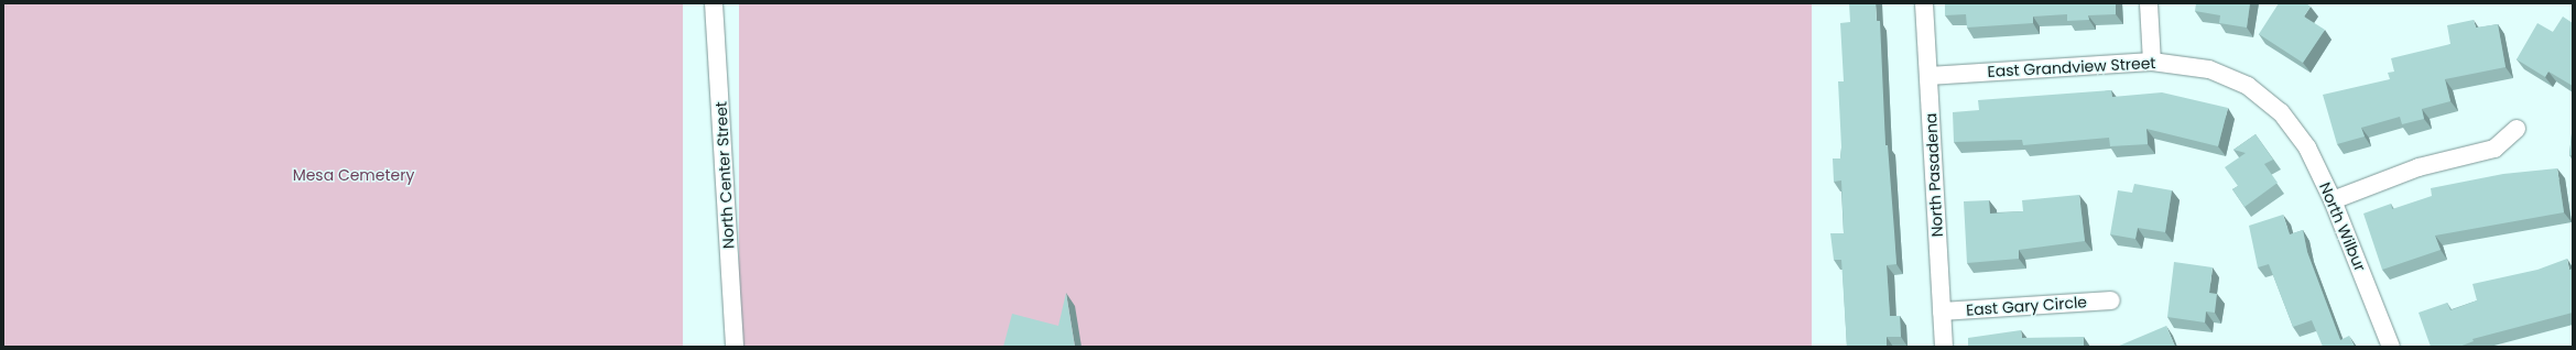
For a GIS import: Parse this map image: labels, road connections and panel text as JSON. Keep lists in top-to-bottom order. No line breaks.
{"streets":{"street":["East Grandview Street","North Center Street","North Pasadena","North Wilbur","East Gary Circle"]},"crossings":[["East Grandview Street","North Pasadena"],["East Grandview Street","North Wilbur"],["North Pasadena","East Gary Circle"]],"parks":["Mesa Cemetery"]}
